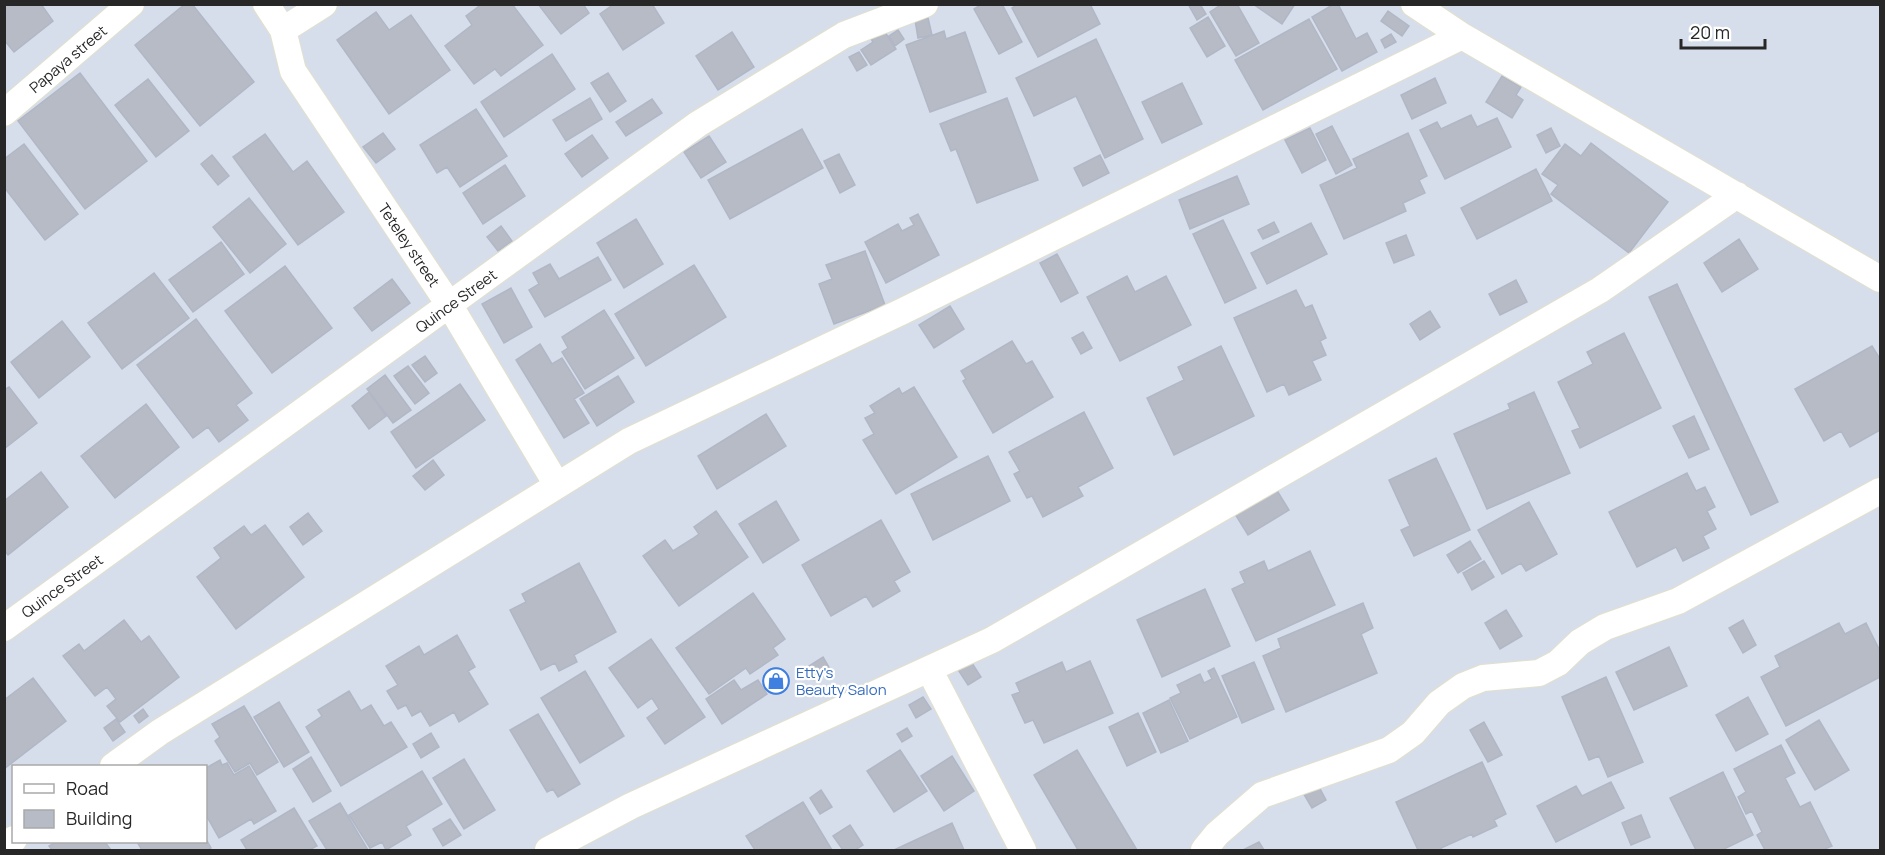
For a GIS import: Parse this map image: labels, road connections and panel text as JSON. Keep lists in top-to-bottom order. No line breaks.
{"streets":{"street":["Papaya street","Teteley street","Quince Street"]},"crossings":[["Teteley street","Quince Street"]],"places":{"shop":["Etty's Beauty Salon"]},"legend":["Road","Building"],"scale_bar":"20 m"}
